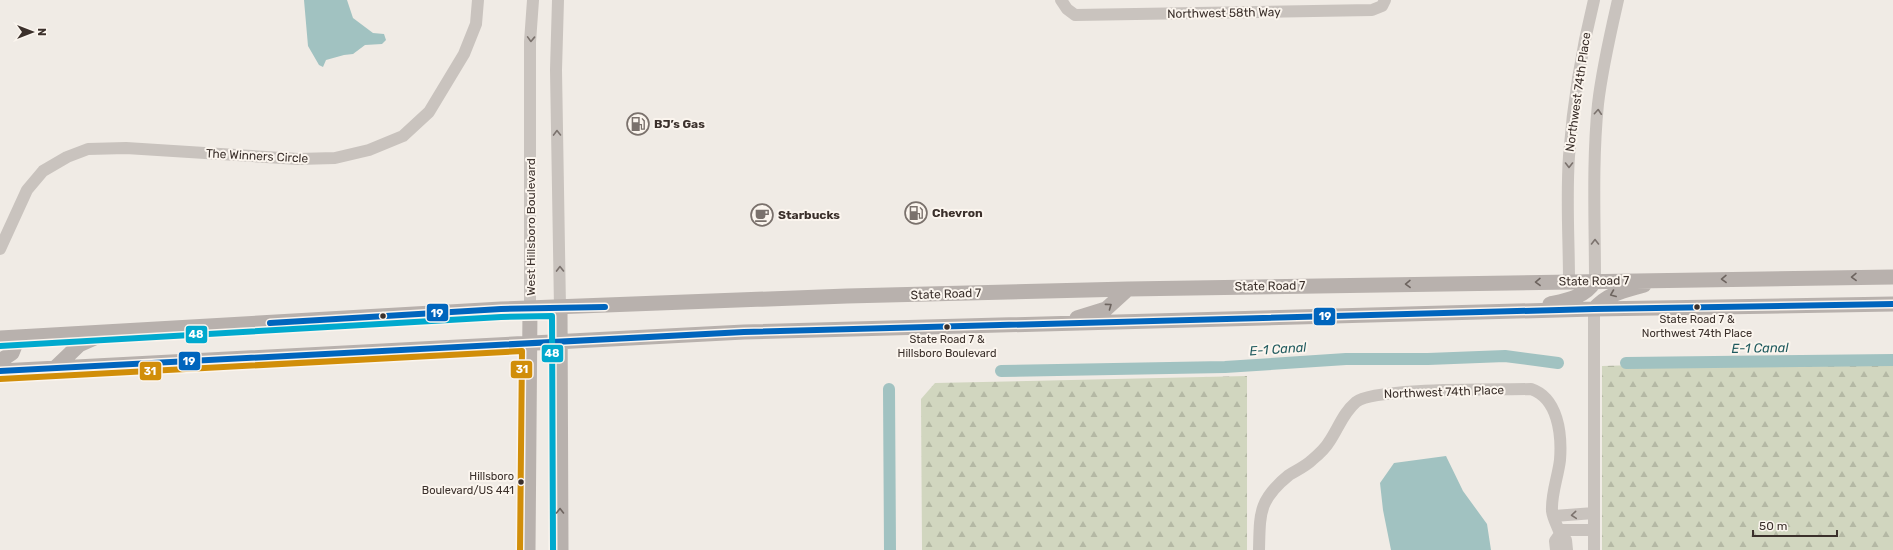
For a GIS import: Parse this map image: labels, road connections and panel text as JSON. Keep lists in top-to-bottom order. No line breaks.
{"streets":{"main road":["West Hillsboro Boulevard","State Road 7"],"street":["Northwest 58th Way","Northwest 74th Place","The Winners Circle"]},"crossings":[["Northwest 74th Place","State Road 7"],["West Hillsboro Boulevard","State Road 7"]],"water":["E-1 Canal"],"places":{"fuel station":["BJ’s Gas","Chevron"],"cafe":["Starbucks"],"other":["State Road 7 & Northwest 74th Place","State Road 7 & Hillsboro Boulevard","Hillsboro Boulevard/US 441"]},"lines":["transit line 19","transit line 48","transit line 31"],"scale_bar":"50 m","north":"right"}
